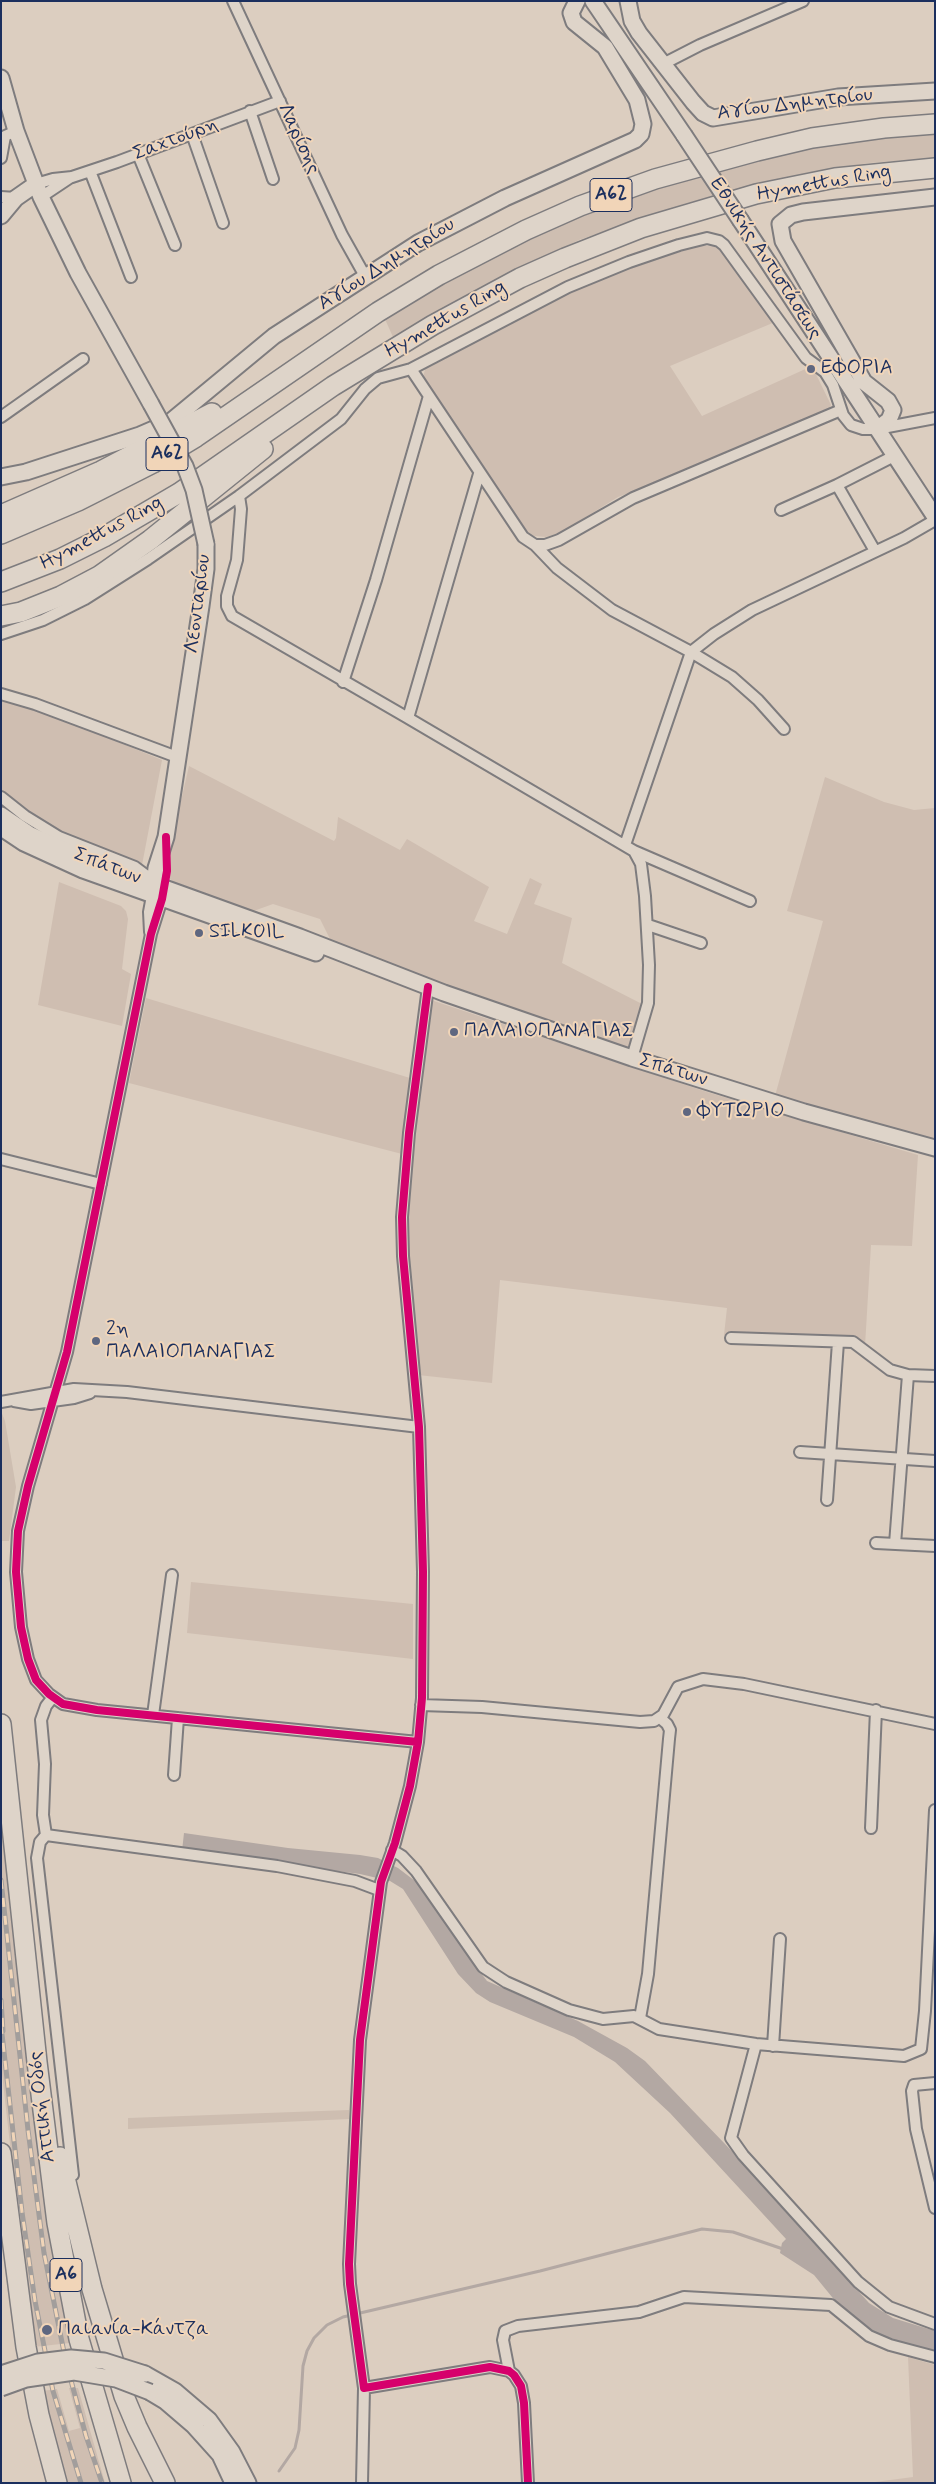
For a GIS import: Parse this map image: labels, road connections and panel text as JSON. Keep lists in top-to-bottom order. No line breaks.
{"streets":{"highway":["Hymettus Ring","Α62","Αττική Οδός","Α6"],"street":["Αγίου Δημητρίου","Λαρίσης","Σαχτούρη","Εθνικής Αντιστάσεως","Λεονταρίου","Σπάτων"]},"crossings":[["Αγίου Δημητρίου","Λαρίσης"],["Λαρίσης","Σαχτούρη"],["Σαχτούρη","Λεονταρίου"],["Λεονταρίου","Σπάτων"]],"places":["ΕΦΟΡΙΑ","SILKOIL","ΠΑΛΑΙΟΠΑΝΑΓΙΑΣ","ΦΥΤΩΡΙΟ","2η ΠΑΛΑΙΟΠΑΝΑΓΙΑΣ","Παιανία-Κάντζα"]}
